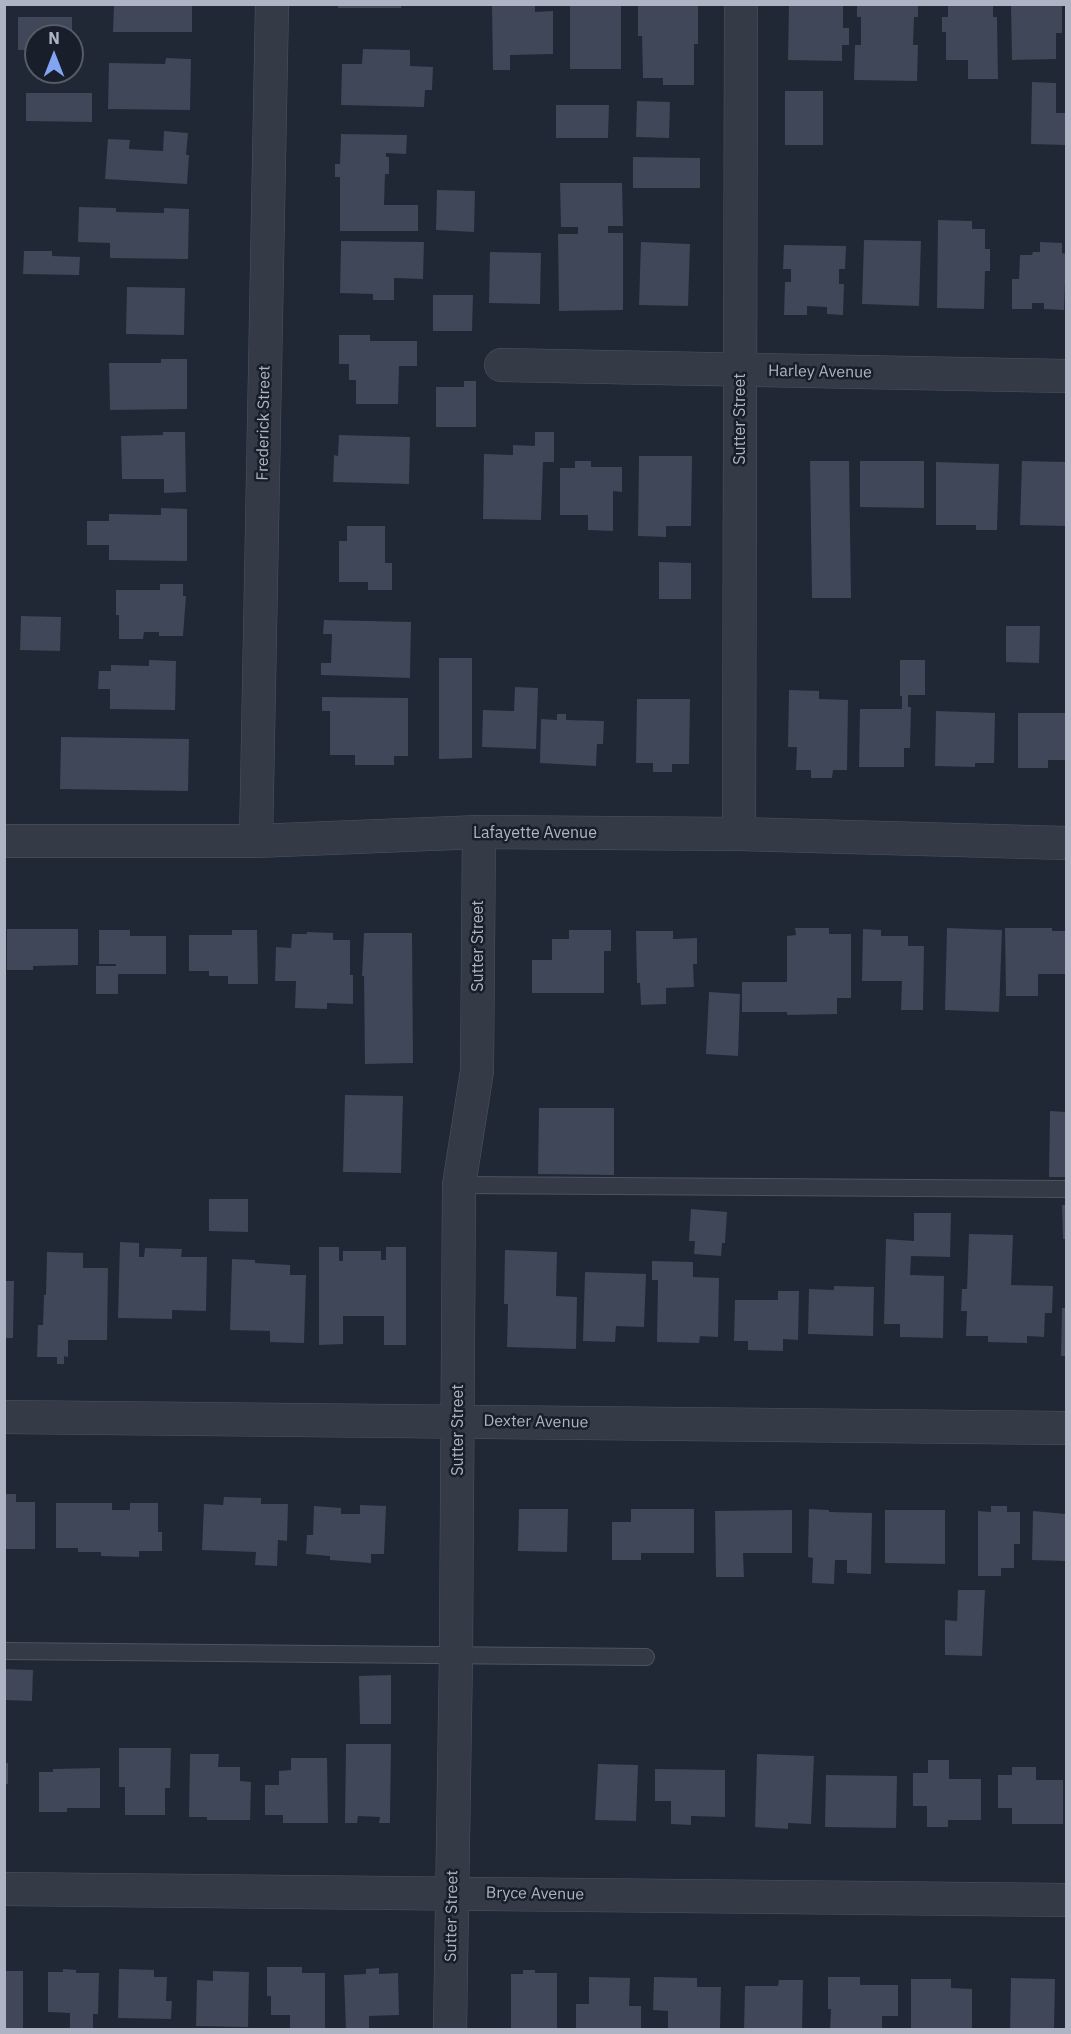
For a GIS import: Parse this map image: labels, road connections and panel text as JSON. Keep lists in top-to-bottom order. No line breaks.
{"streets":{"street":["Harley Avenue","Sutter Street","Frederick Street","Lafayette Avenue","Dexter Avenue","Bryce Avenue"]},"crossings":[["Harley Avenue","Sutter Street"],["Sutter Street","Lafayette Avenue"],["Sutter Street","Dexter Avenue"],["Sutter Street","Bryce Avenue"],["Frederick Street","Lafayette Avenue"]],"north":"top"}
